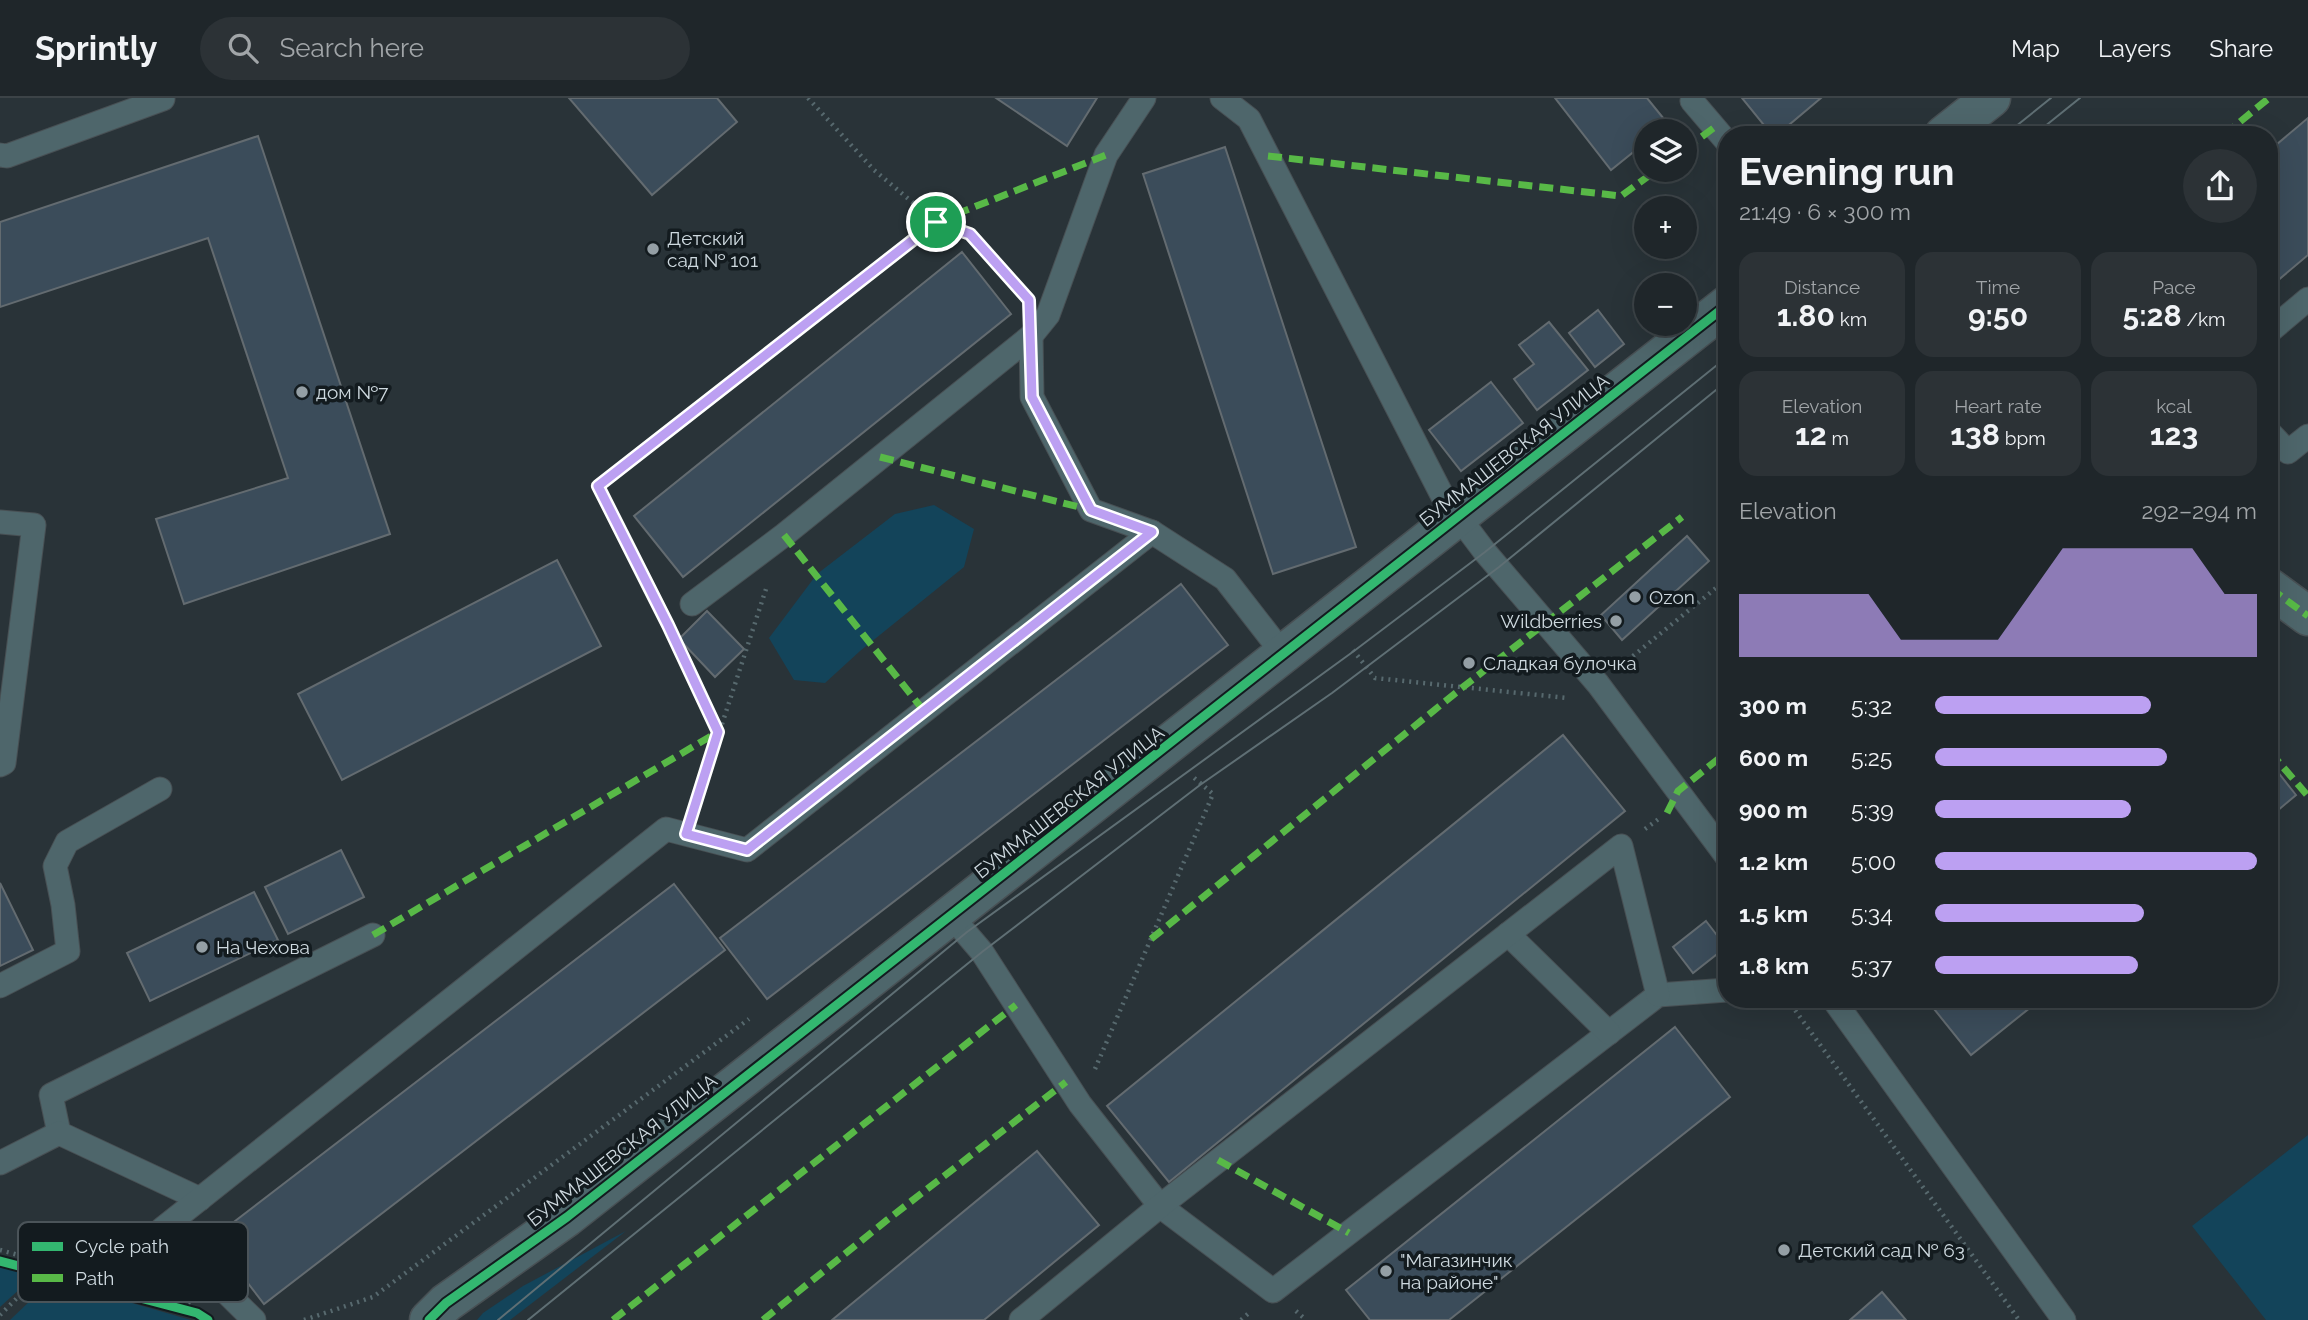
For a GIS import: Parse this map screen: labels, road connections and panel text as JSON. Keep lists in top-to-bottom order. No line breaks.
{"streets":{"street":["БУММАШЕВСКАЯ УЛИЦА"]},"places":["Детский сад № 101","дом №7","Ozon","Wildberries","Сладкая булочка","На Чехова","Детский сад № 63","\"Магазинчик на районе\""],"legend":["Cycle path","Path"],"page":{"header":"Sprintly","search":"Search here","nav":["Map","Layers","Share"],"map_buttons":["+","−"],"heading":["Evening run","21:49 · 6 × 300 m"],"stats":[["Distance","1.80 km"],["Time","9:50"],["Pace","5:28 /km"],["Elevation","12 m"],["Heart rate","138 bpm"],["kcal","123"]],"chart":["Elevation","292–294 m"],"list":[{"name":"300 m","note":"5:32"},{"name":"600 m","note":"5:25"},{"name":"900 m","note":"5:39"},{"name":"1.2 km","note":"5:00"},{"name":"1.5 km","note":"5:34"},{"name":"1.8 km","note":"5:37"}]}}
